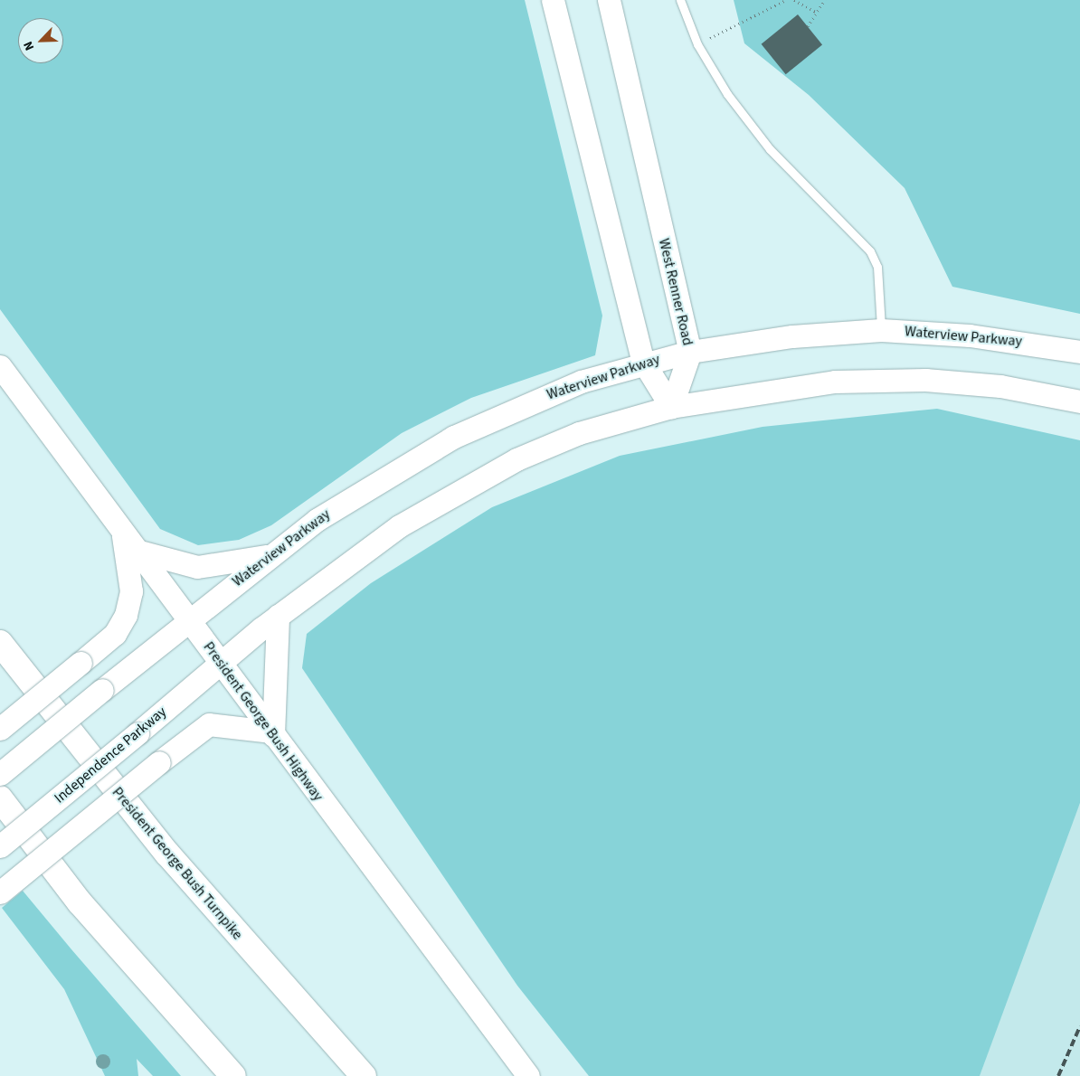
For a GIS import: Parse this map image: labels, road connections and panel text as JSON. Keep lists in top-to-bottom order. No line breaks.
{"streets":{"highway":["President George Bush Turnpike"],"main road":["West Renner Road","Waterview Parkway","President George Bush Highway","Independence Parkway"]},"crossings":[["West Renner Road","Waterview Parkway"],["Waterview Parkway","President George Bush Highway"],["President George Bush Highway","Independence Parkway"]],"north":"bottom left"}
